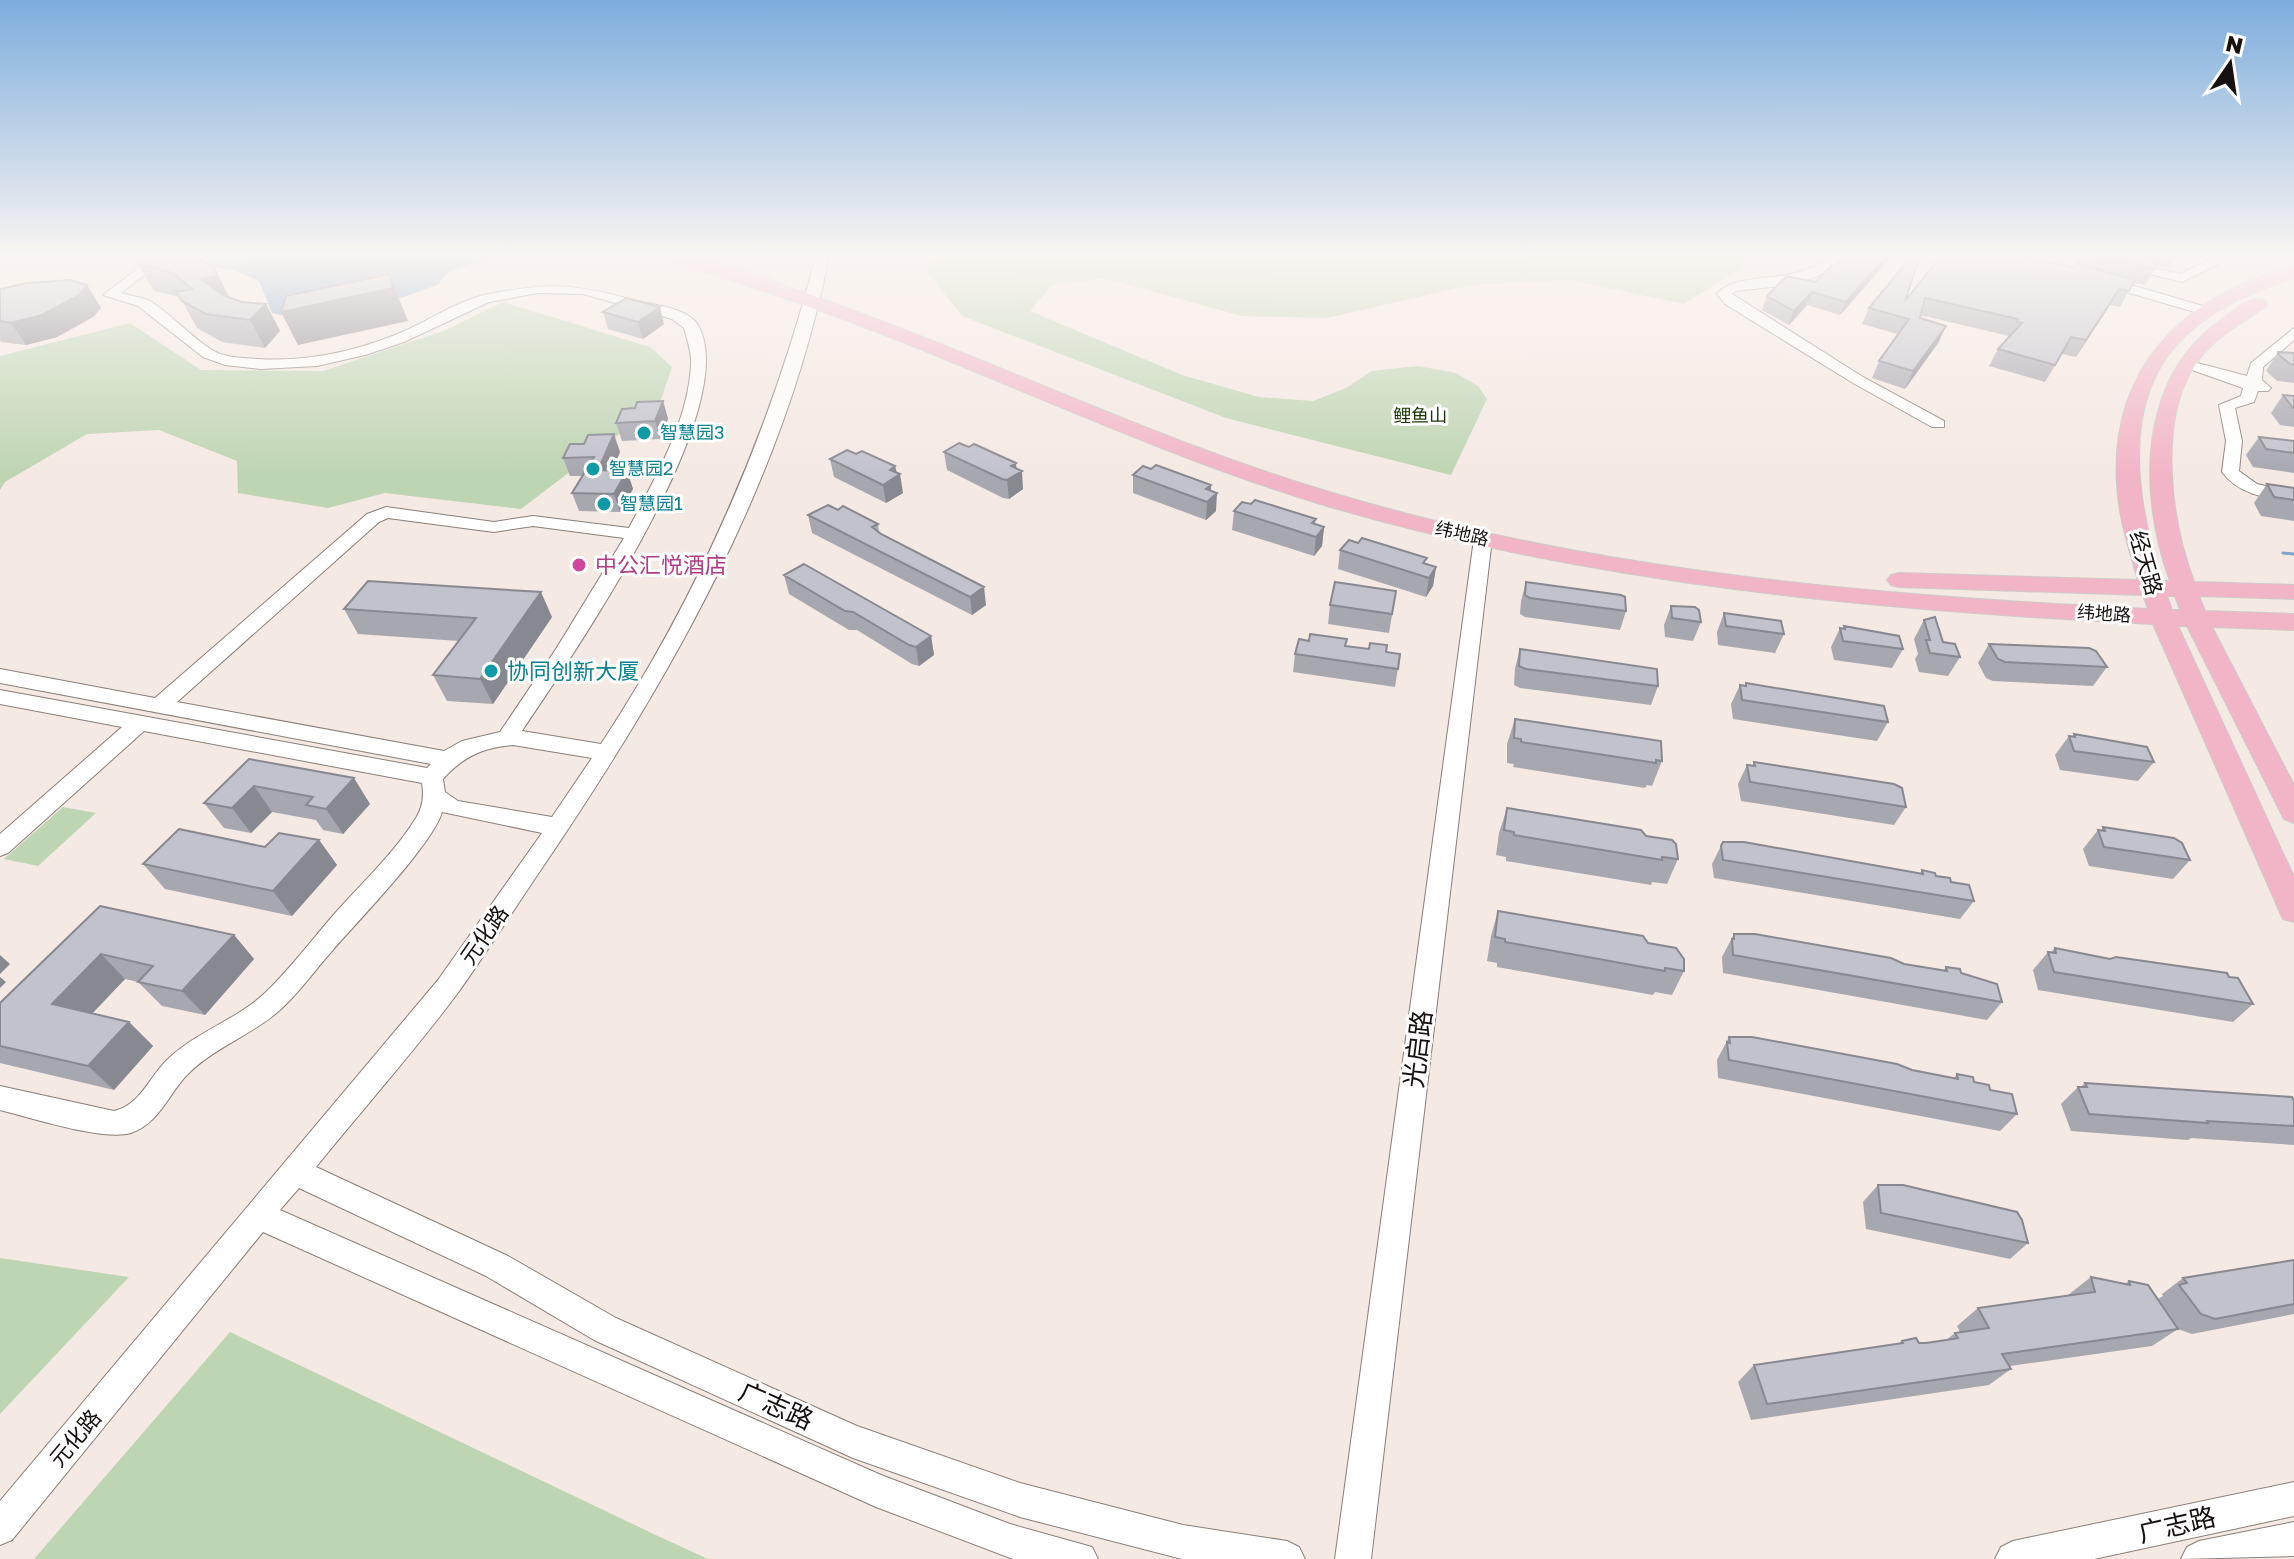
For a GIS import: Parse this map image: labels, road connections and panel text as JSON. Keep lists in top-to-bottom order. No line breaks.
{"streets":{"main road":["纬地路","经天路"],"street":["元化路","光启路","广志路"]},"crossings":[["纬地路","经天路"],["纬地路","光启路"],["元化路","广志路"]],"parks":["鲤鱼山"],"places":["智慧园3","智慧园2","智慧园1","中公汇悦酒店","协同创新大厦"],"north":"top"}
